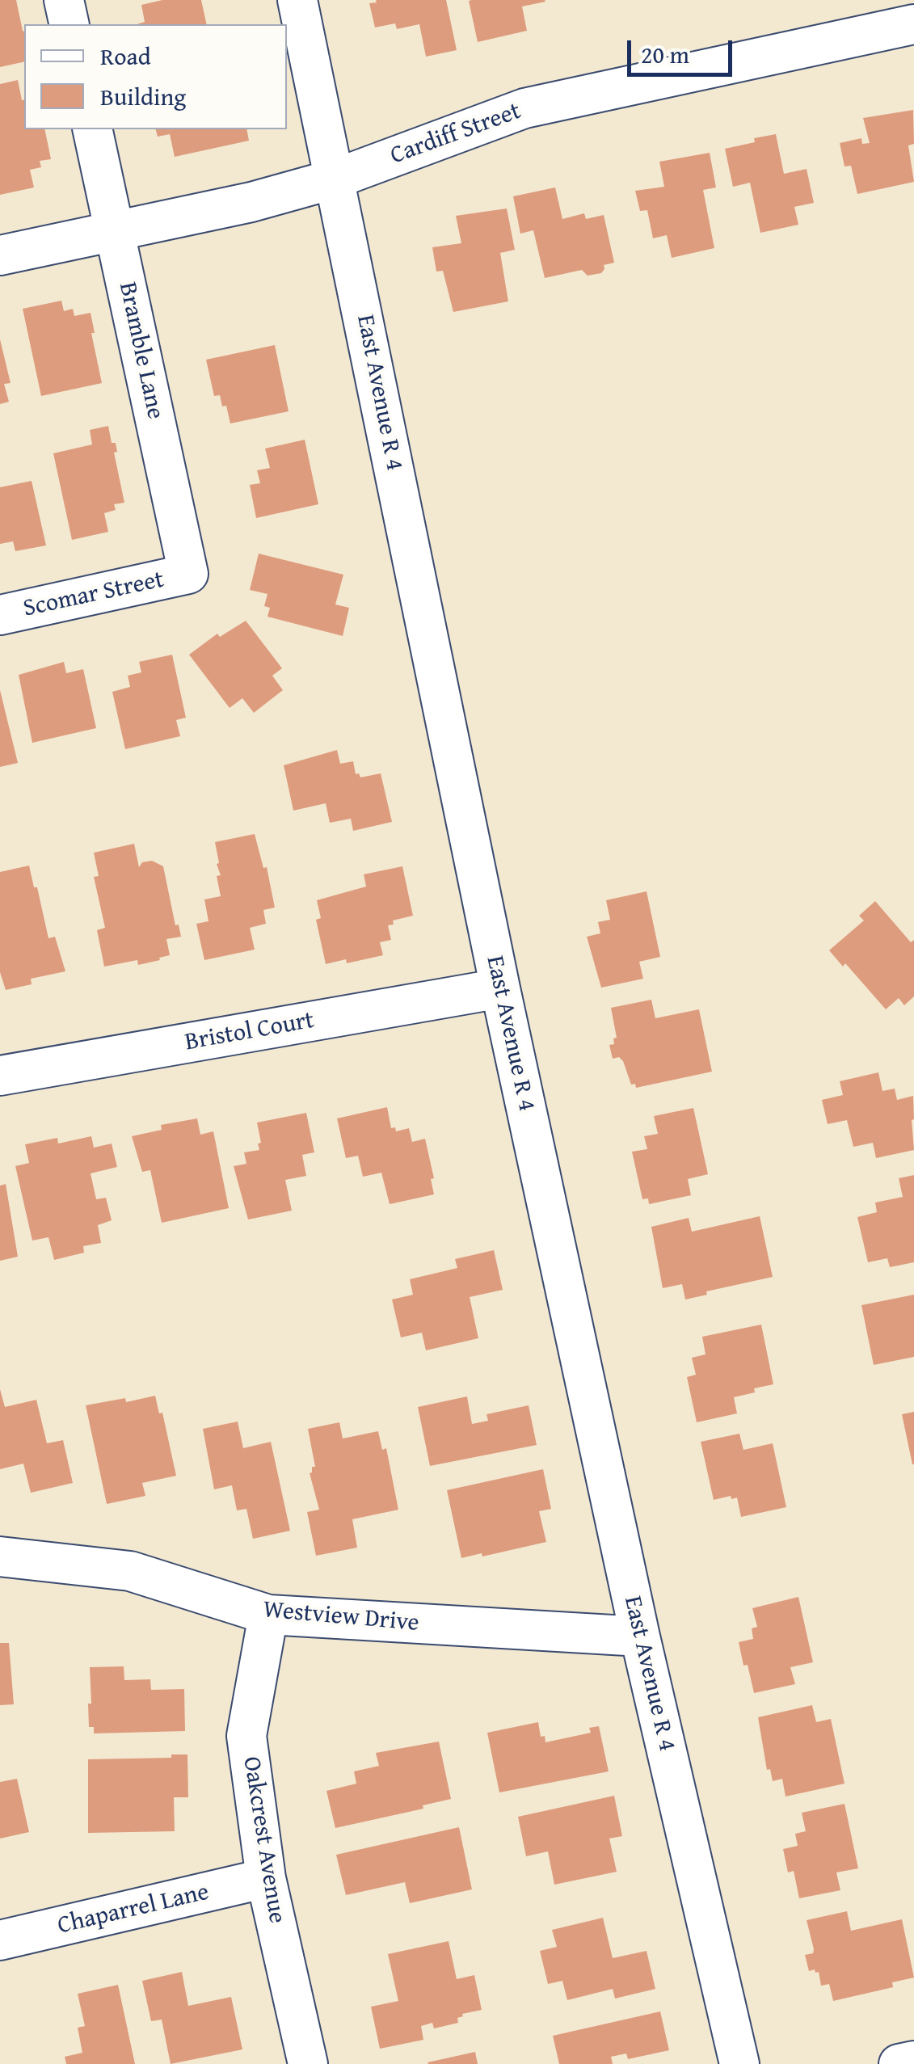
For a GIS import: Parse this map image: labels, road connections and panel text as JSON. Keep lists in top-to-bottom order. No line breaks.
{"streets":{"street":["Cardiff Street","Bramble Lane","East Avenue R 4","Scomar Street","Bristol Court","Westview Drive","Oakcrest Avenue","Chaparrel Lane"]},"crossings":[["Cardiff Street","Bramble Lane"],["Cardiff Street","East Avenue R 4"],["Bramble Lane","Scomar Street"],["East Avenue R 4","Bristol Court"],["East Avenue R 4","Westview Drive"],["Westview Drive","Oakcrest Avenue"],["Oakcrest Avenue","Chaparrel Lane"]],"legend":["Road","Building"],"scale_bar":"20 m"}
